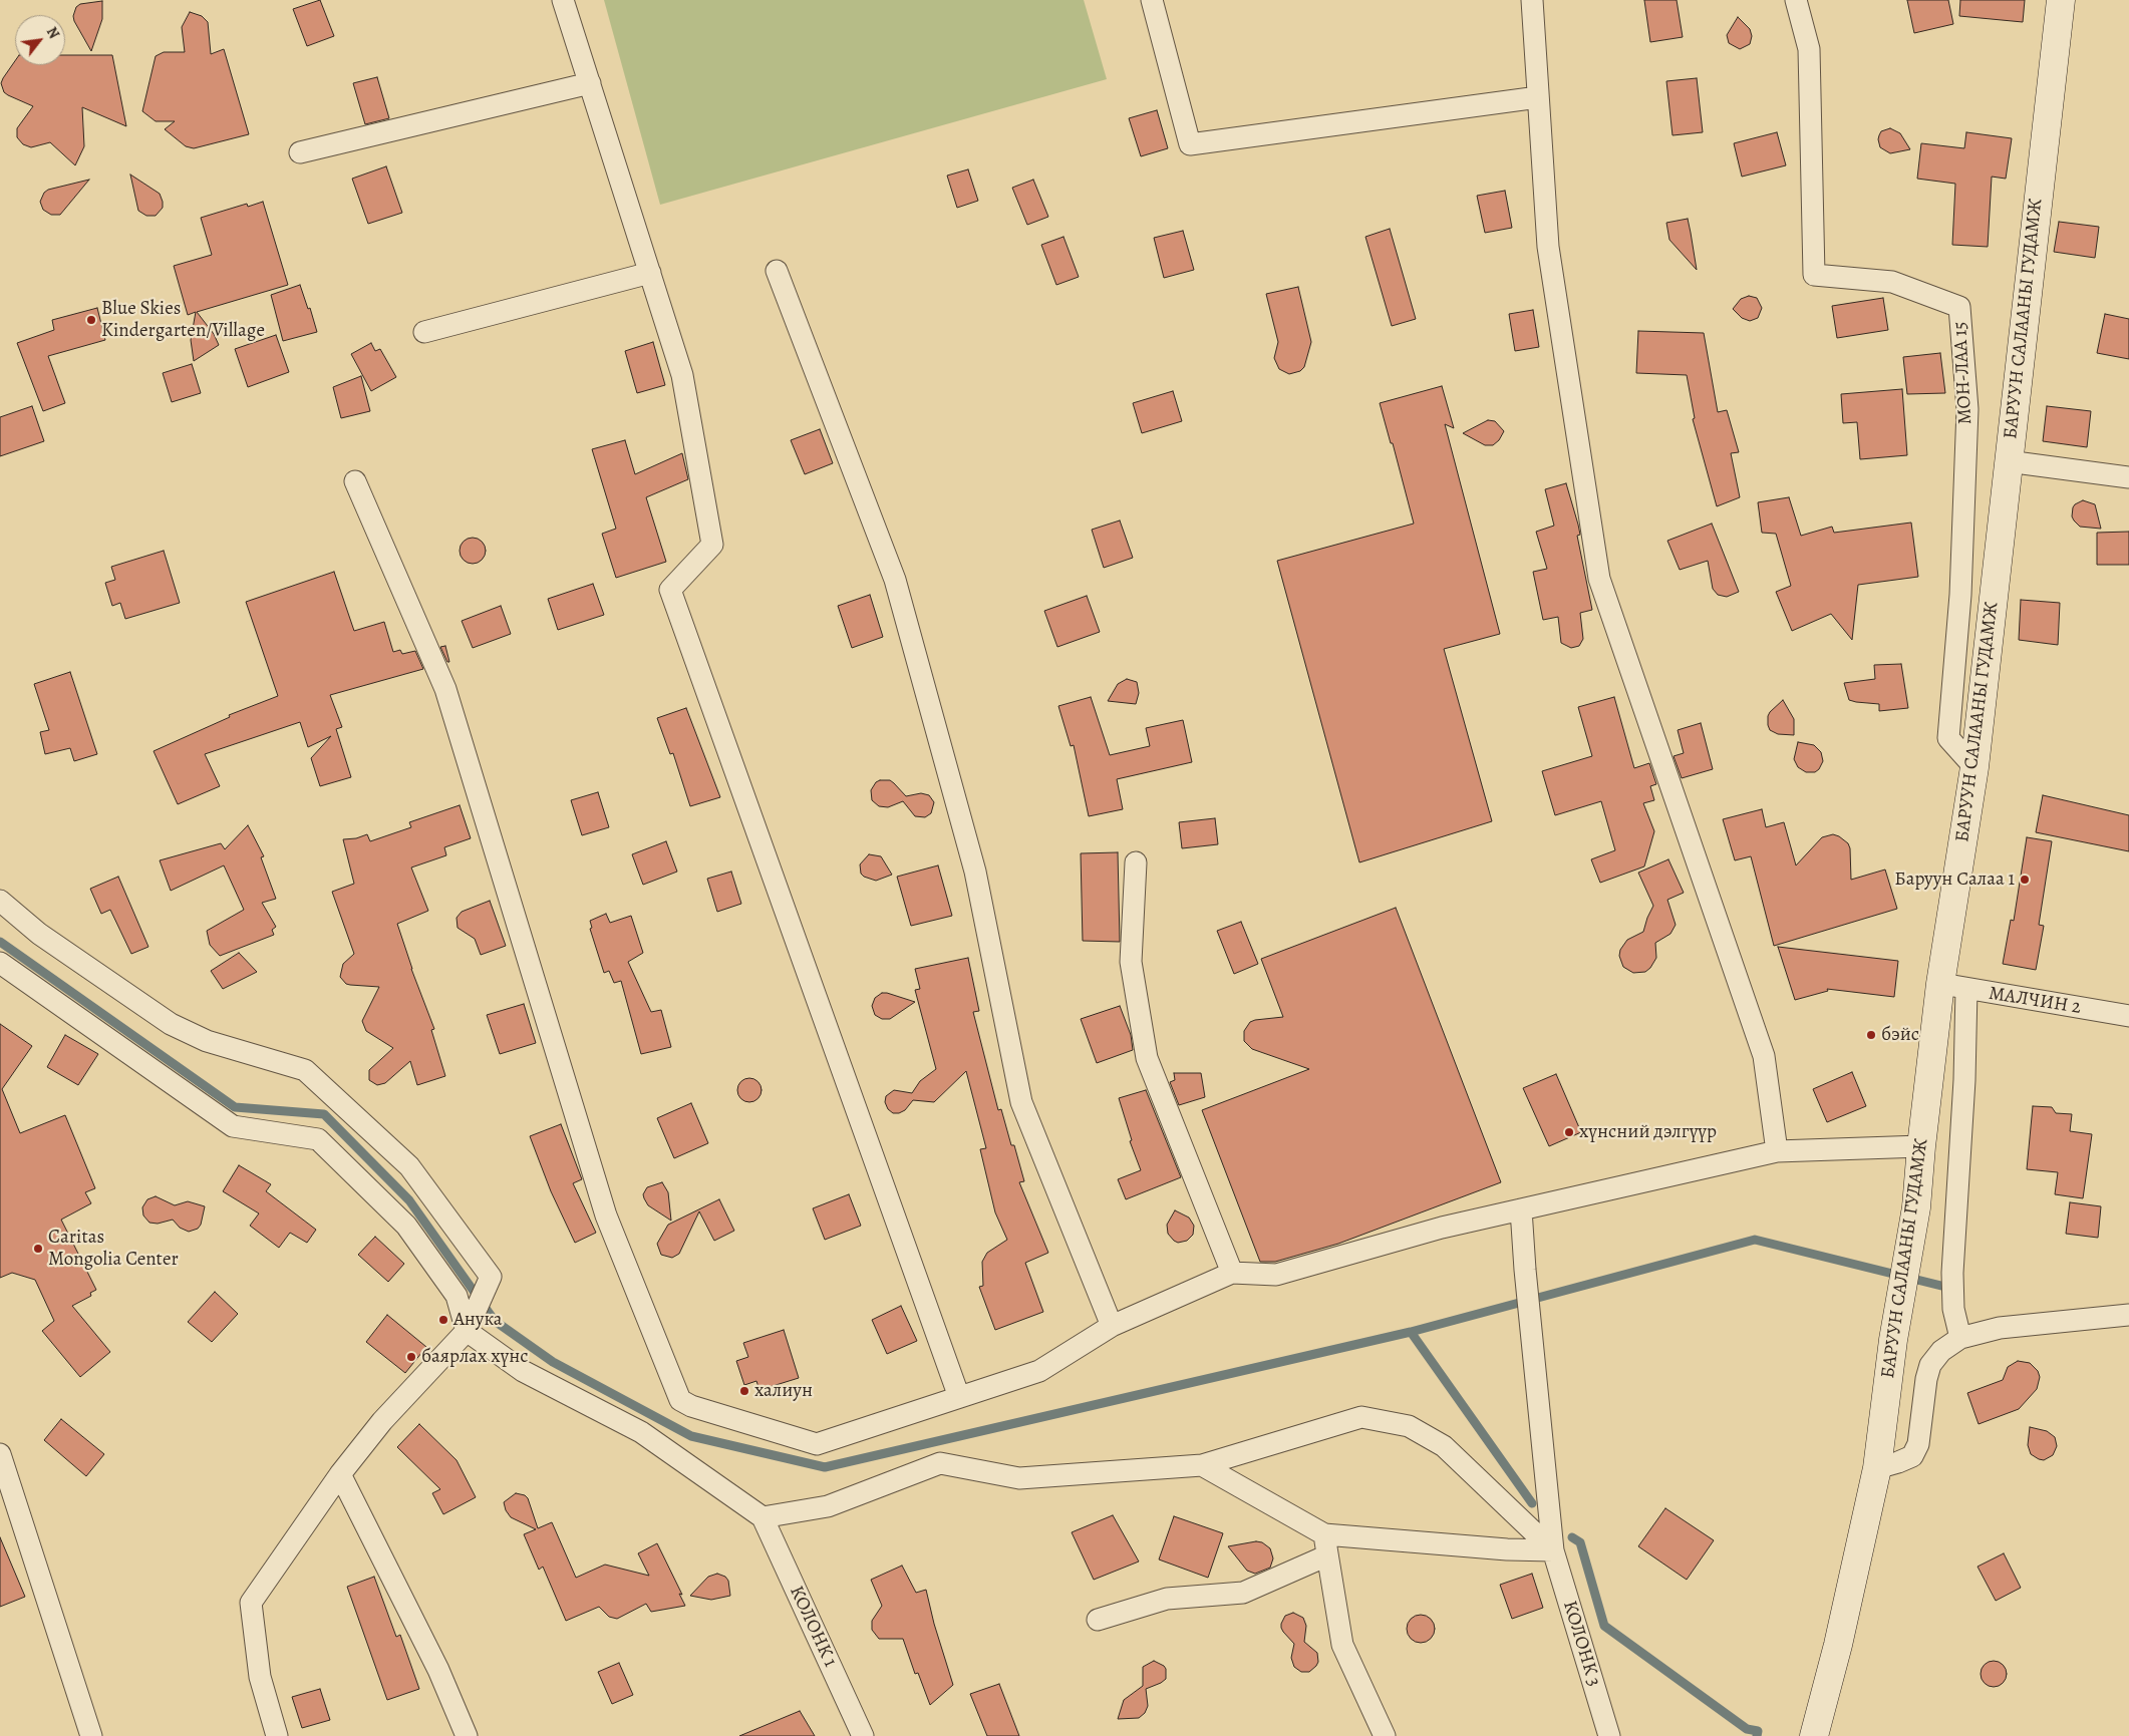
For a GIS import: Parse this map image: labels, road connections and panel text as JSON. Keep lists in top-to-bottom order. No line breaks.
{"streets":{"main road":["БАРУУН САЛААНЫ ГУДАМЖ"],"street":["МОН-ЛАА 15","МАЛЧИН 2","КОЛОНК 1","КОЛОНК 3"]},"crossings":[["БАРУУН САЛААНЫ ГУДАМЖ","МОН-ЛАА 15"],["БАРУУН САЛААНЫ ГУДАМЖ","МАЛЧИН 2"]],"places":["Blue Skies Kindergarten/Village","Баруун Салаа 1","бэйс","хүнсний дэлгүүр","Caritas Mongolia Center","Анука","баярлах хүнс","халиун"],"north":"top right"}
